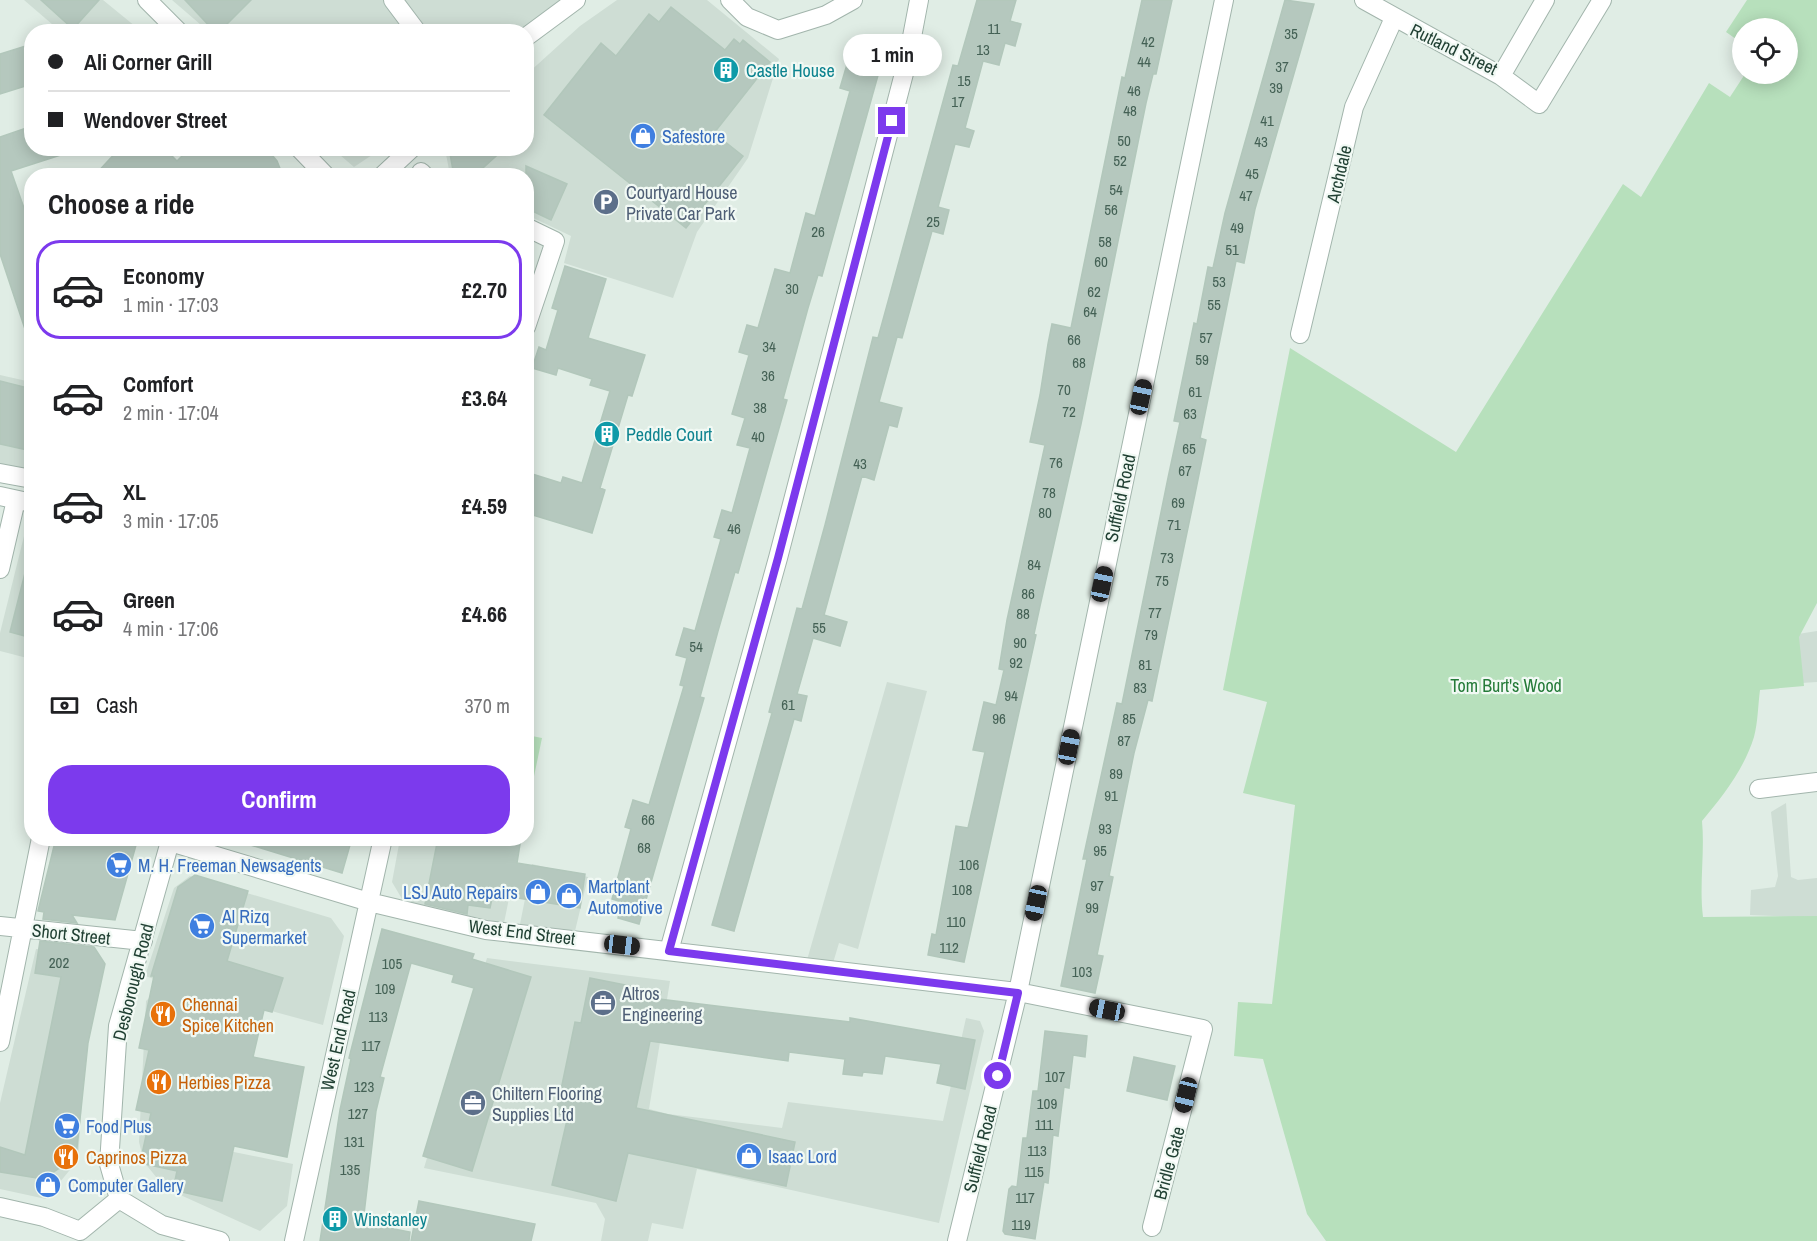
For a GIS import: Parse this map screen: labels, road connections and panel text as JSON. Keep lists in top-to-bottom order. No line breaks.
{"streets":{"street":["Rutland Street","Archdale","Suffield Road","West End Street","Short Street","Desborough Road","West End Road","Bridle Gate"]},"crossings":[["Rutland Street","Archdale"],["Suffield Road","West End Street"],["West End Street","West End Road"],["West End Street","Bridle Gate"],["Short Street","Desborough Road"]],"parks":["Tom Burt's Wood"],"places":{"building":["Castle House","Peddle Court","Winstanley"],"shop":["Safestore","LSJ Auto Repairs","Martplant Automotive","Isaac Lord","Computer Gallery"],"parking":["Courtyard House Private Car Park"],"supermarket":["M. H. Freeman Newsagents","Al Rizq Supermarket","Food Plus"],"office":["Altros Engineering","Chiltern Flooring Supplies Ltd"],"restaurant":["Chennai Spice Kitchen","Herbies Pizza","Caprinos Pizza"]},"house_numbers":["11","35","42","13","44","37","15","39","46","17","48","41","50","43","52","45","54","47","56","25","49","26","58","51","60","53","30","62","55","64","57","66","34","59","68","36","70","61","38","72","63","40","65","76","43","67","78","69","80","71","46","73","84","75","86","77","88","55","79","90","54","92","81","83","94","61","96","85","87","89","91","66","93","68","95","106","97","108","99","110","112","202","105","103","109","113","117","107","123","109","127","111","131","113","135","115","117","119"],"page":{"banner":["Ali Corner Grill","Wendover Street"],"bubble":"1 min","heading":"Choose a ride","list":[{"name":"Economy","note":"1 min · 17:03","value":"£2.70"},{"name":"Comfort","note":"2 min · 17:04","value":"£3.64"},{"name":"XL","note":"3 min · 17:05","value":"£4.59"},{"name":"Green","note":"4 min · 17:06","value":"£4.66"}],"pay":["Cash","370 m"],"buttons":"Confirm"}}
